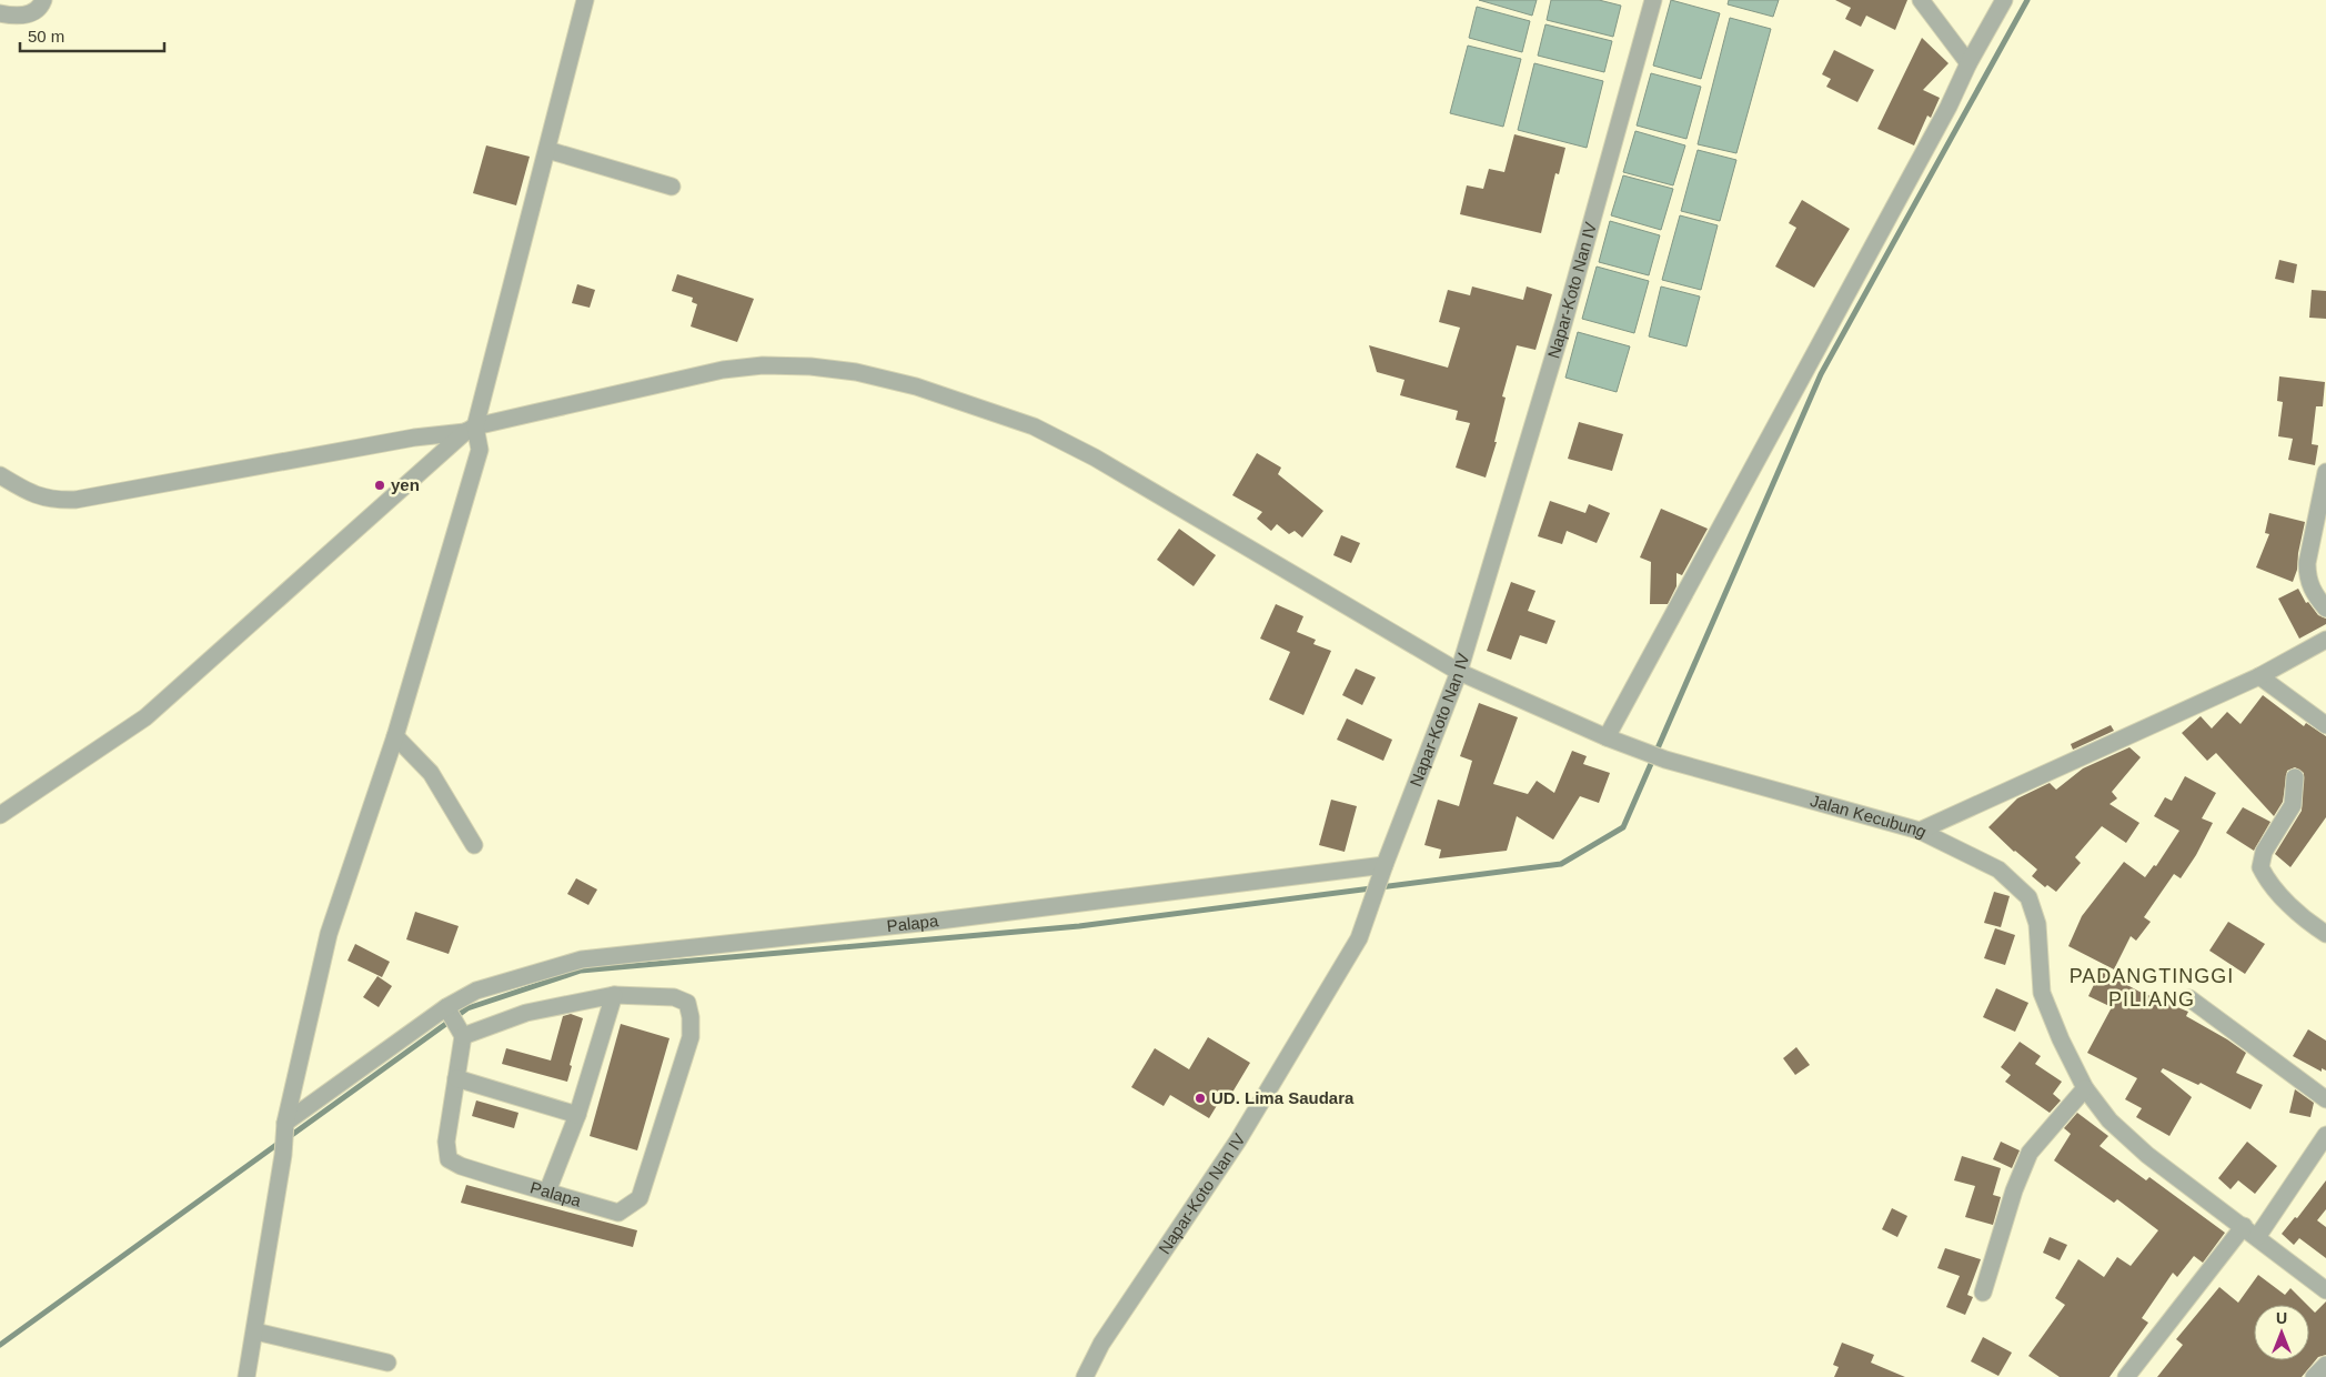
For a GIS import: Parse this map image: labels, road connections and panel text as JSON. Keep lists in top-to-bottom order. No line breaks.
{"streets":{"street":["Napar-Koto Nan IV","Jalan Kecubung","Palapa"]},"crossings":[["Napar-Koto Nan IV","Jalan Kecubung"],["Napar-Koto Nan IV","Palapa"]],"districts":["PADANGTINGGI PILIANG"],"places":["yen","UD. Lima Saudara"],"scale_bar":"50 m","north":"top"}
